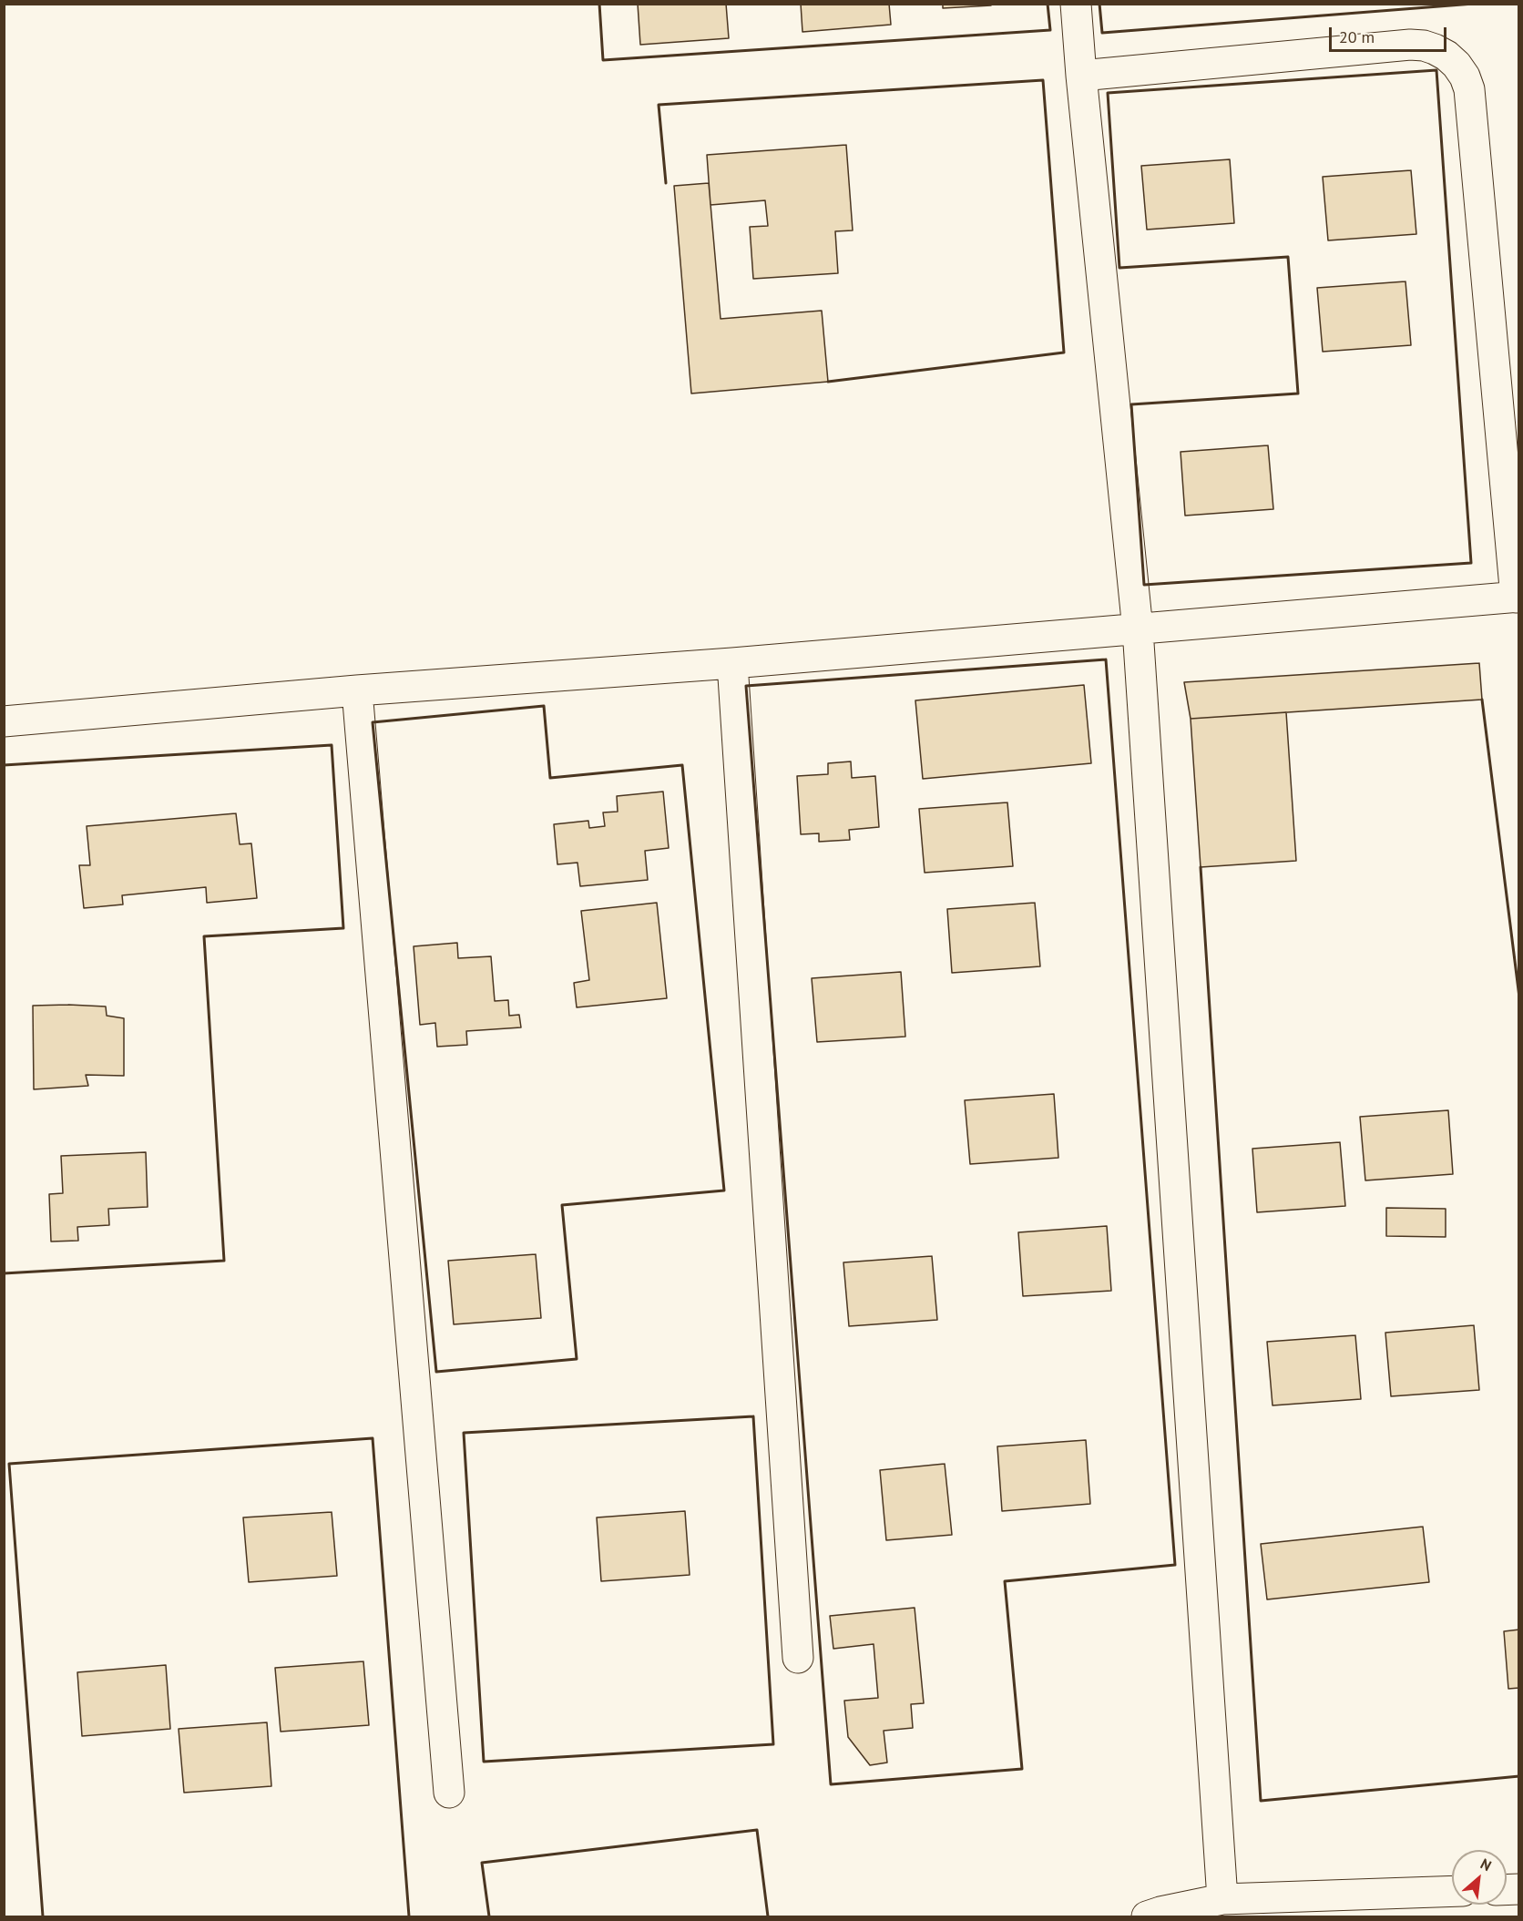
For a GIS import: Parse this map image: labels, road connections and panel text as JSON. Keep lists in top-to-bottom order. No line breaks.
{"scale_bar":"20 m","north":"top right"}
